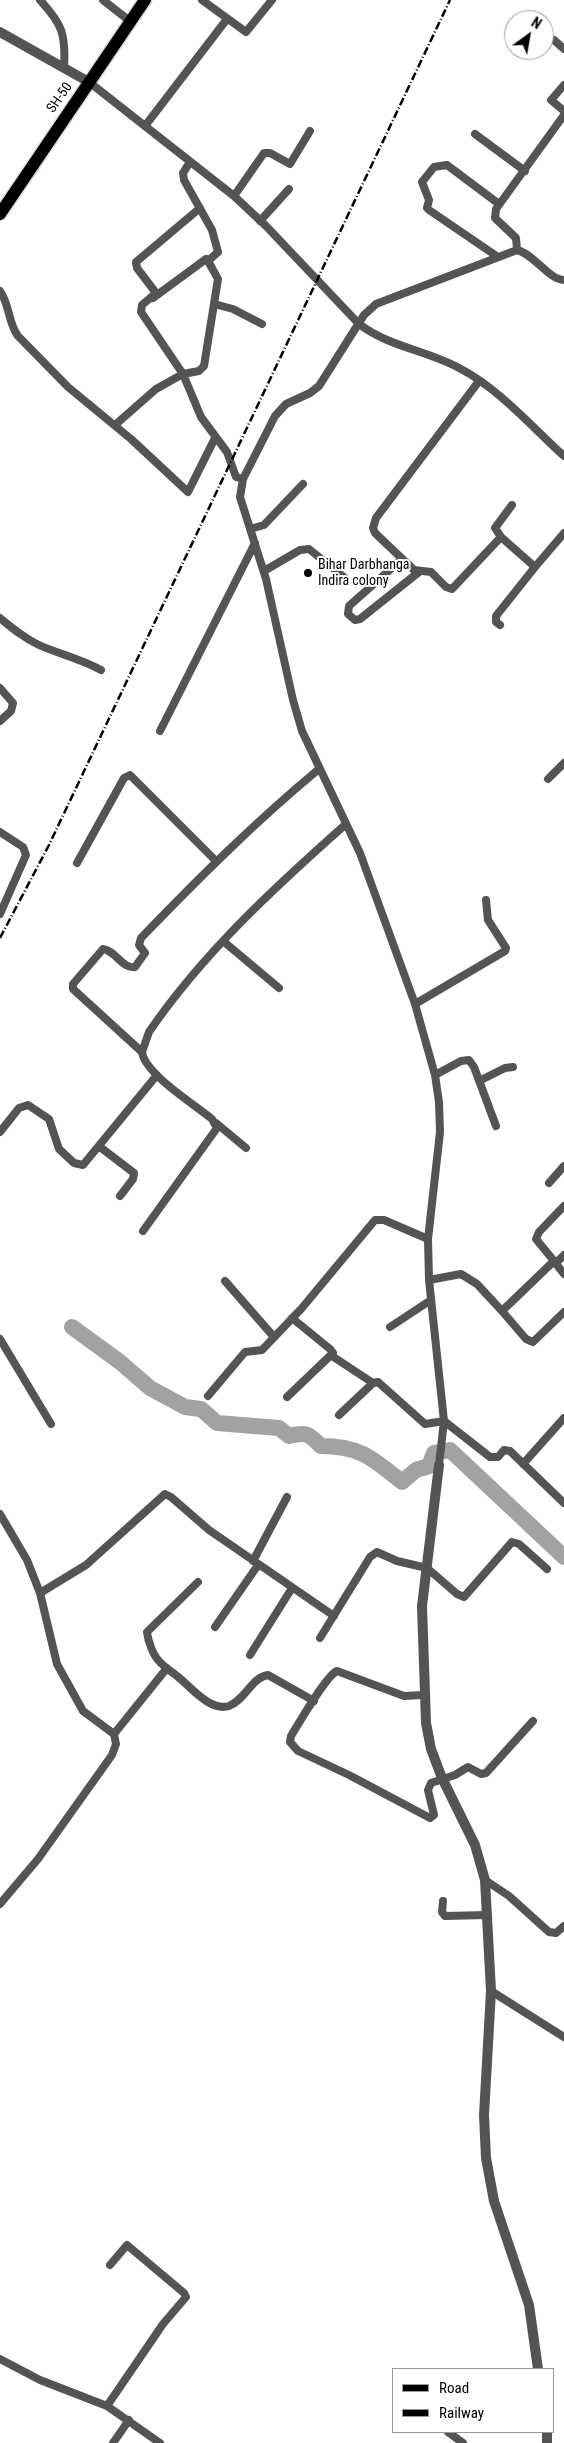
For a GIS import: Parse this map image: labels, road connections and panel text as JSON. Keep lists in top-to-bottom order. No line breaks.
{"streets":{"main road":["SH-50"]},"places":["Bihar Darbhanga Indira colony"],"legend":["Road","Railway"],"north":"top right"}
